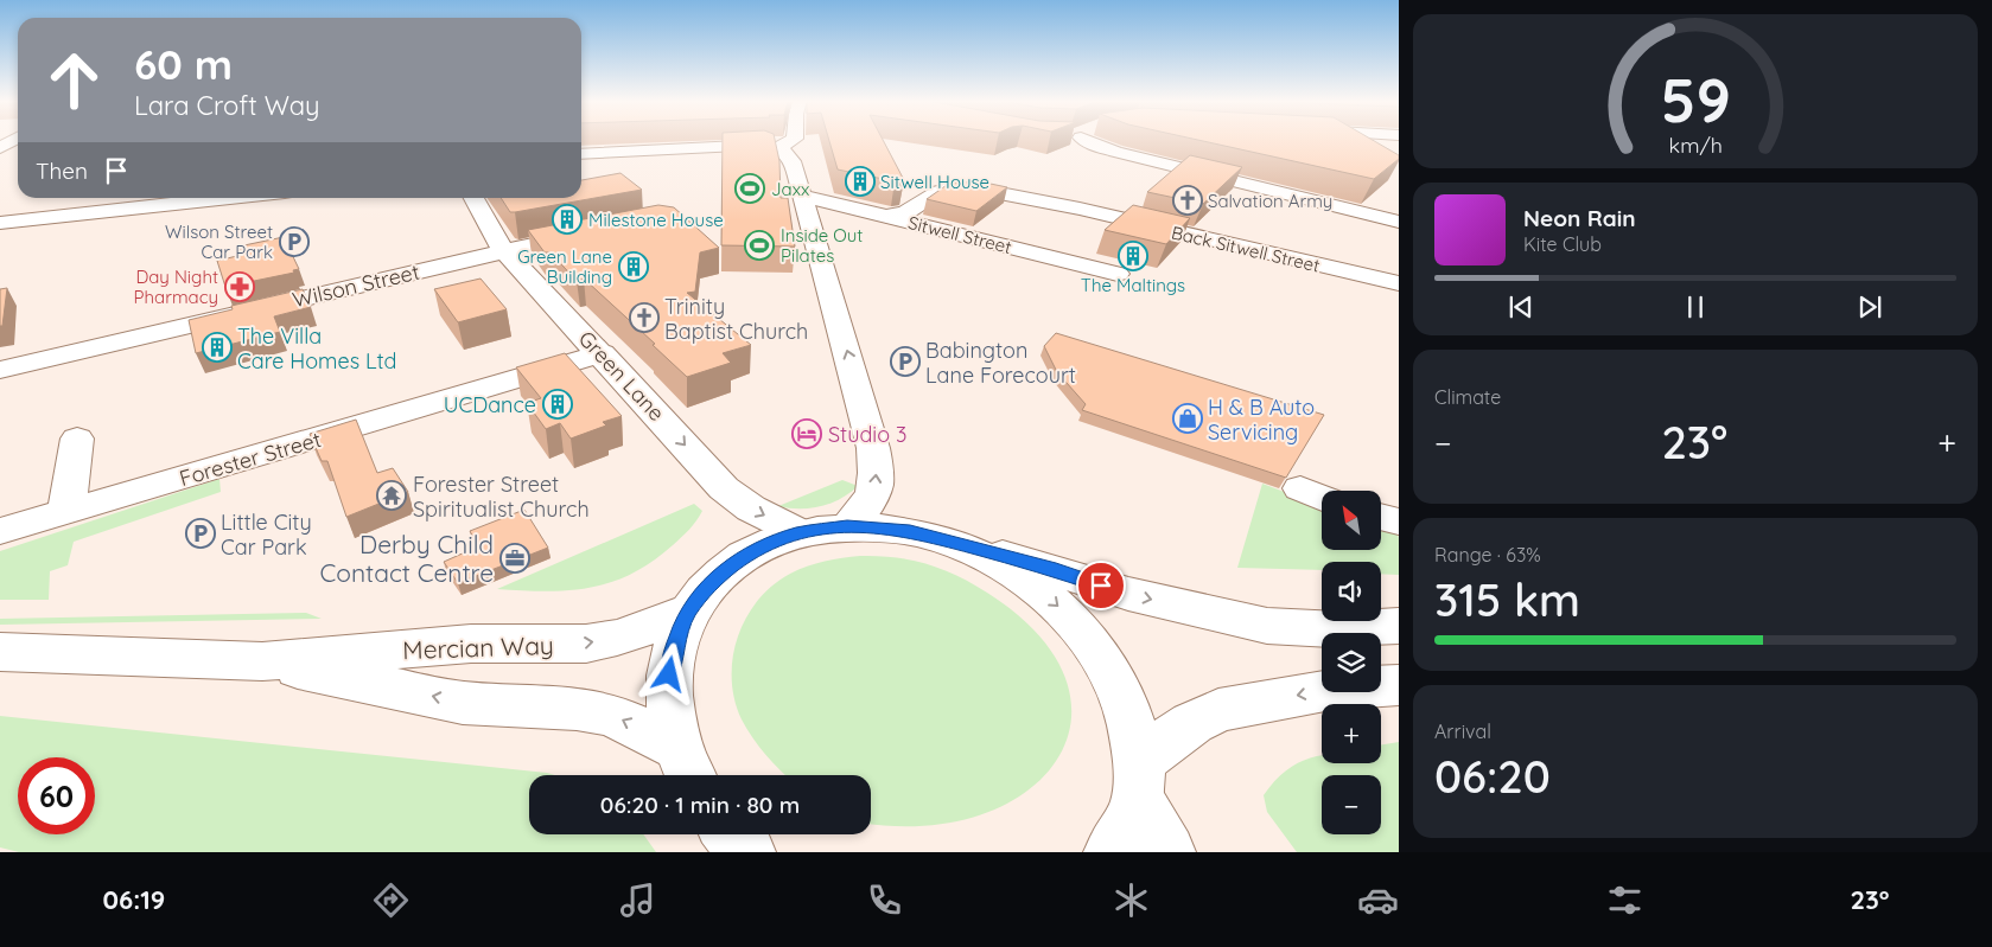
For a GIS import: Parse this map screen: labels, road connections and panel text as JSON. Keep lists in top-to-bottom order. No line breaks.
{"streets":{"street":["Sitwell Street","Back Sitwell Street","Wilson Street","Green Lane","Forester Street","Mercian Way"]},"crossings":[["Sitwell Street","Back Sitwell Street"],["Wilson Street","Green Lane"],["Green Lane","Forester Street"]],"one_way":["Green Lane"],"places":{"building":["Sitwell House","Milestone House","The Maltings","Green Lane Building","The Villa Care Homes Ltd","UCDance"],"sports":["Jaxx","Inside Out Pilates"],"church":["Salvation Army","Trinity Baptist Church"],"parking":["Wilson Street Car Park","Babington Lane Forecourt","Little City Car Park"],"pharmacy":["Day Night Pharmacy"],"shop":["H & B Auto Servicing"],"hotel":["Studio 3"],"temple":["Forester Street Spiritualist Church"],"office":["Derby Child Contact Centre"]},"north":"top left","page":{"turn":["60 m","Lara Croft Way"],"then":"Then","song":["Neon Rain","Kite Club"],"tile":["Climate",["Range · 63%","315 km"],["Arrival","06:20"]],"heat":["−","23°","+"],"map_buttons":["+","−"],"limit":"60","trip":"06:20 · 1 min · 80 m","tabs":["06:19","23°"],"gauge":["59","km/h"]}}
